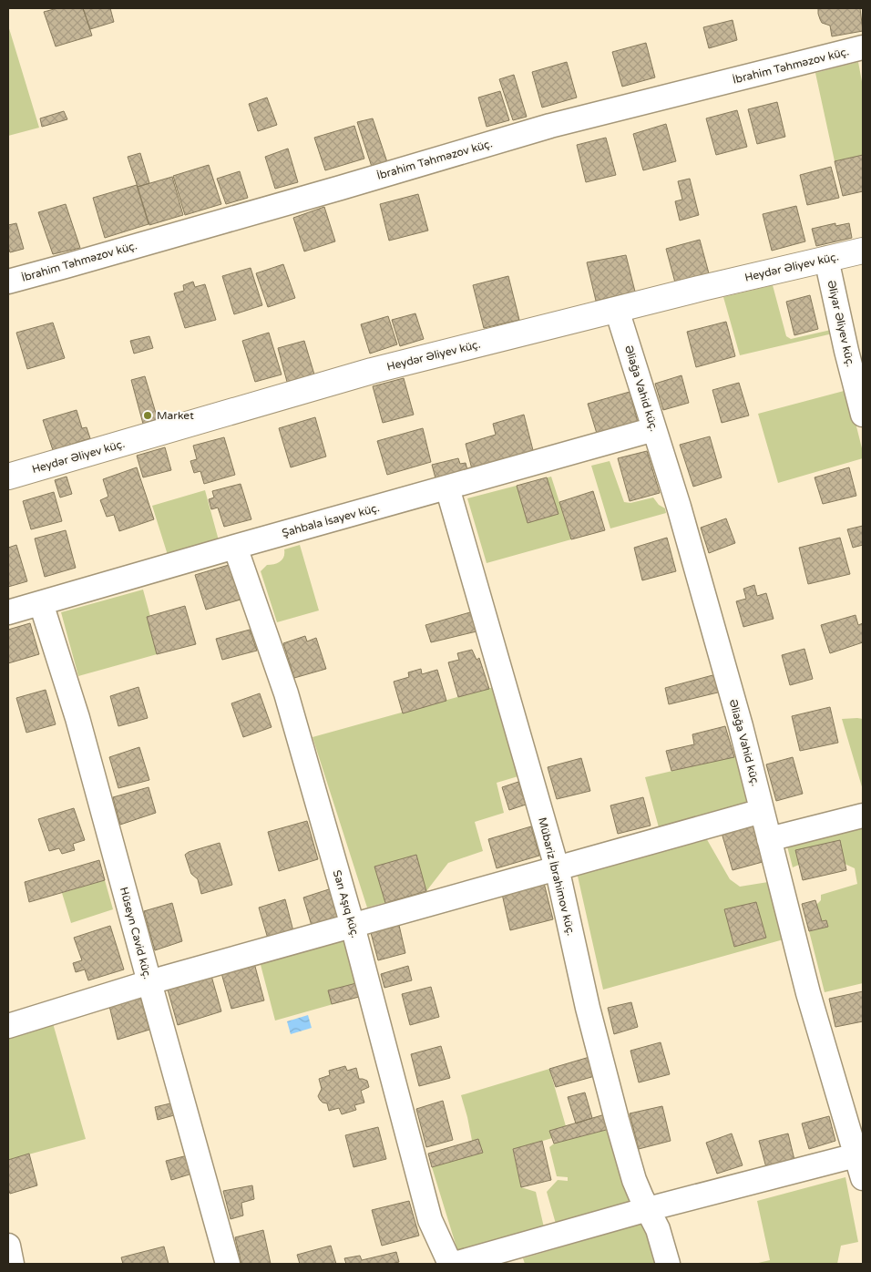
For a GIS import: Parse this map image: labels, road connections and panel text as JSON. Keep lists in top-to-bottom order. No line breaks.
{"streets":{"street":["İbrahim Təhməzov küç.","Heydər Əliyev küç.","Əliyar Əliyev küç.","Əliağa Vahid küç.","Şahbala İsayev küç.","Mübariz İbrahimov küç.","Sarı Aşıq küç.","Hüseyn Cavid küç."]},"crossings":[["Heydər Əliyev küç.","Əliyar Əliyev küç."],["Heydər Əliyev küç.","Əliağa Vahid küç."],["Əliağa Vahid küç.","Şahbala İsayev küç."],["Şahbala İsayev küç.","Mübariz İbrahimov küç."],["Şahbala İsayev küç.","Sarı Aşıq küç."],["Şahbala İsayev küç.","Hüseyn Cavid küç."]],"places":["Market"]}
